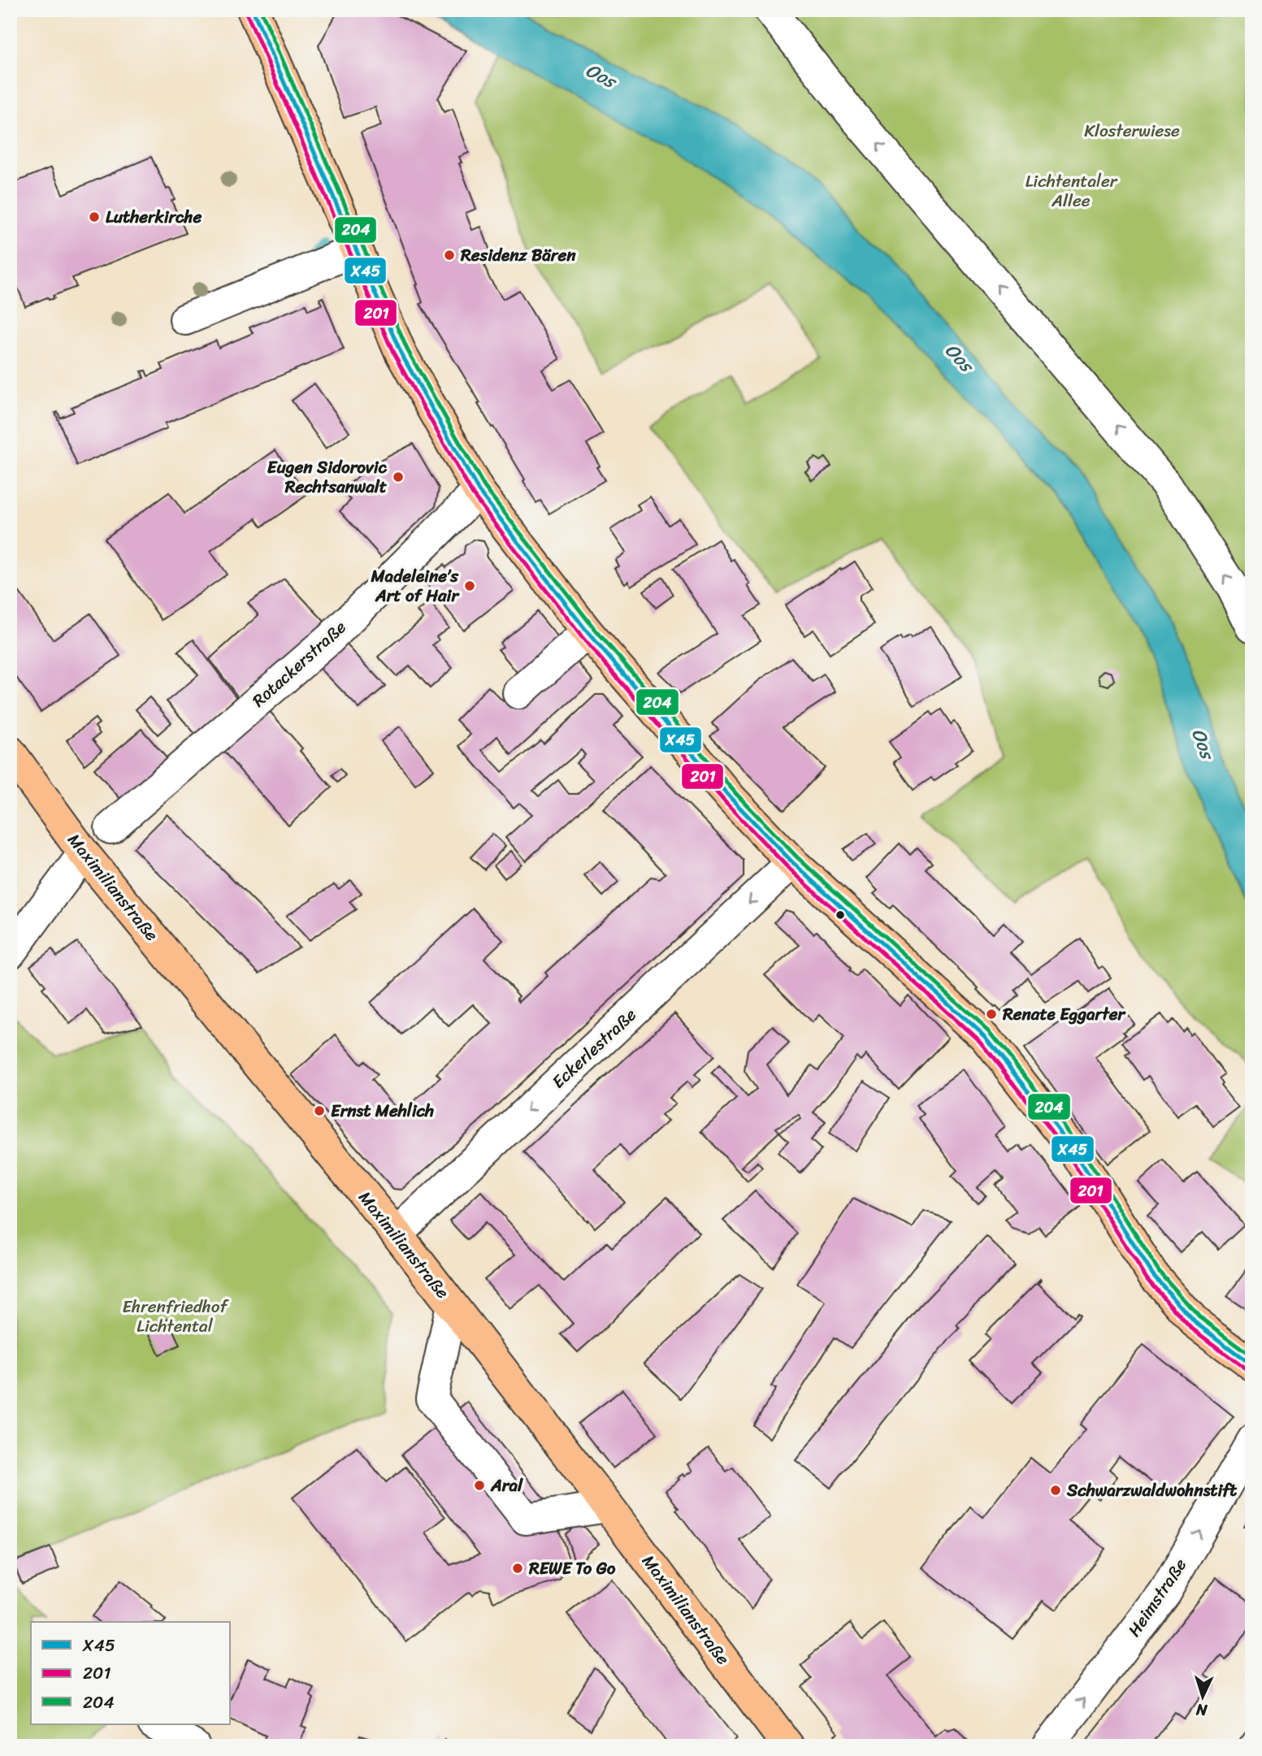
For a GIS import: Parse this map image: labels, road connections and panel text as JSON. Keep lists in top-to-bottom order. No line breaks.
{"streets":{"main road":["Maximilianstraße"],"street":["Rotackerstraße","Eckerlestraße","Heimstraße"]},"crossings":[["Maximilianstraße","Eckerlestraße"]],"one_way":["Eckerlestraße","Heimstraße"],"water":["Oos"],"parks":["Klosterwiese","Lichtentaler Allee","Ehrenfriedhof Lichtental"],"places":["Lutherkirche","Residenz Bären","Eugen Sidorovic Rechtsanwalt","Madeleine’s Art of Hair","Renate Eggarter","Ernst Mehlich","Aral","Schwarzwaldwohnstift","REWE To Go"],"lines":["transit line X45","transit line 204","transit line 201"],"legend":["X45","201","204"],"north":"bottom"}
